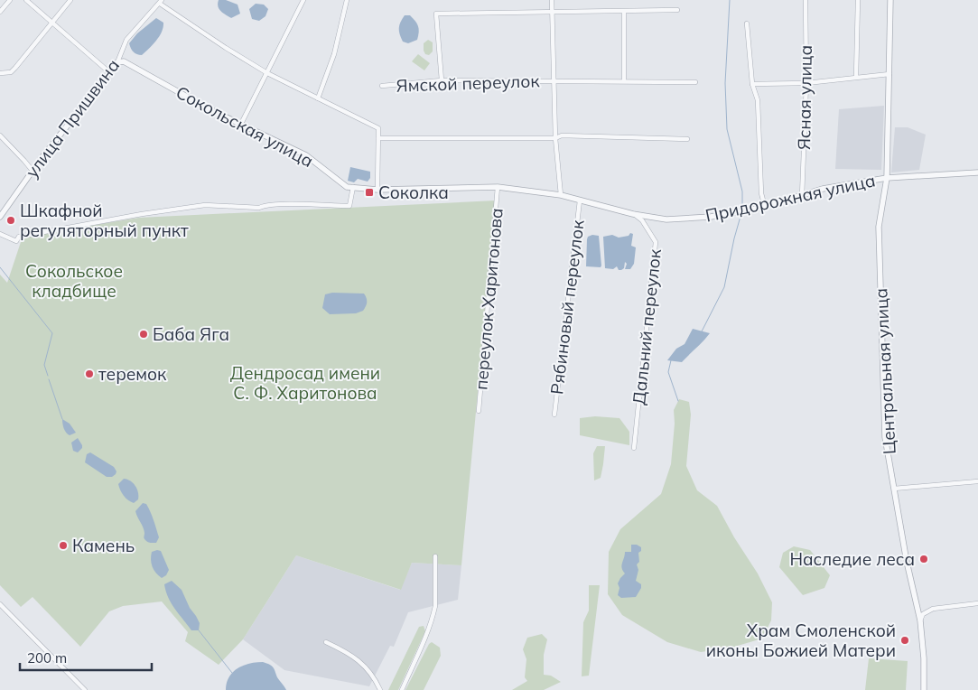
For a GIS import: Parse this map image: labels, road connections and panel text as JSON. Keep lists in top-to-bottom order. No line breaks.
{"streets":{"street":["Ямской переулок","Ясная улица","улица Пришвина","Сокольская улица","Придорожная улица","переулок Харитонова","Рябиновый переулок","Дальний переулок","Центральная улица"]},"crossings":[["Ясная улица","Придорожная улица"],["улица Пришвина","Сокольская улица"],["Сокольская улица","Придорожная улица"],["Сокольская улица","переулок Харитонова"],["Придорожная улица","Рябиновый переулок"],["Придорожная улица","Дальний переулок"],["Придорожная улица","Центральная улица"]],"parks":["Сокольское кладбище","Дендросад имени С. Ф. Харитонова"],"places":{"transit":["Соколка"],"other":["Шкафной регуляторный пункт","Баба Яга","теремок","Камень","Наследие леса","Храм Смоленской иконы Божией Матери"]},"scale_bar":"200 m"}
